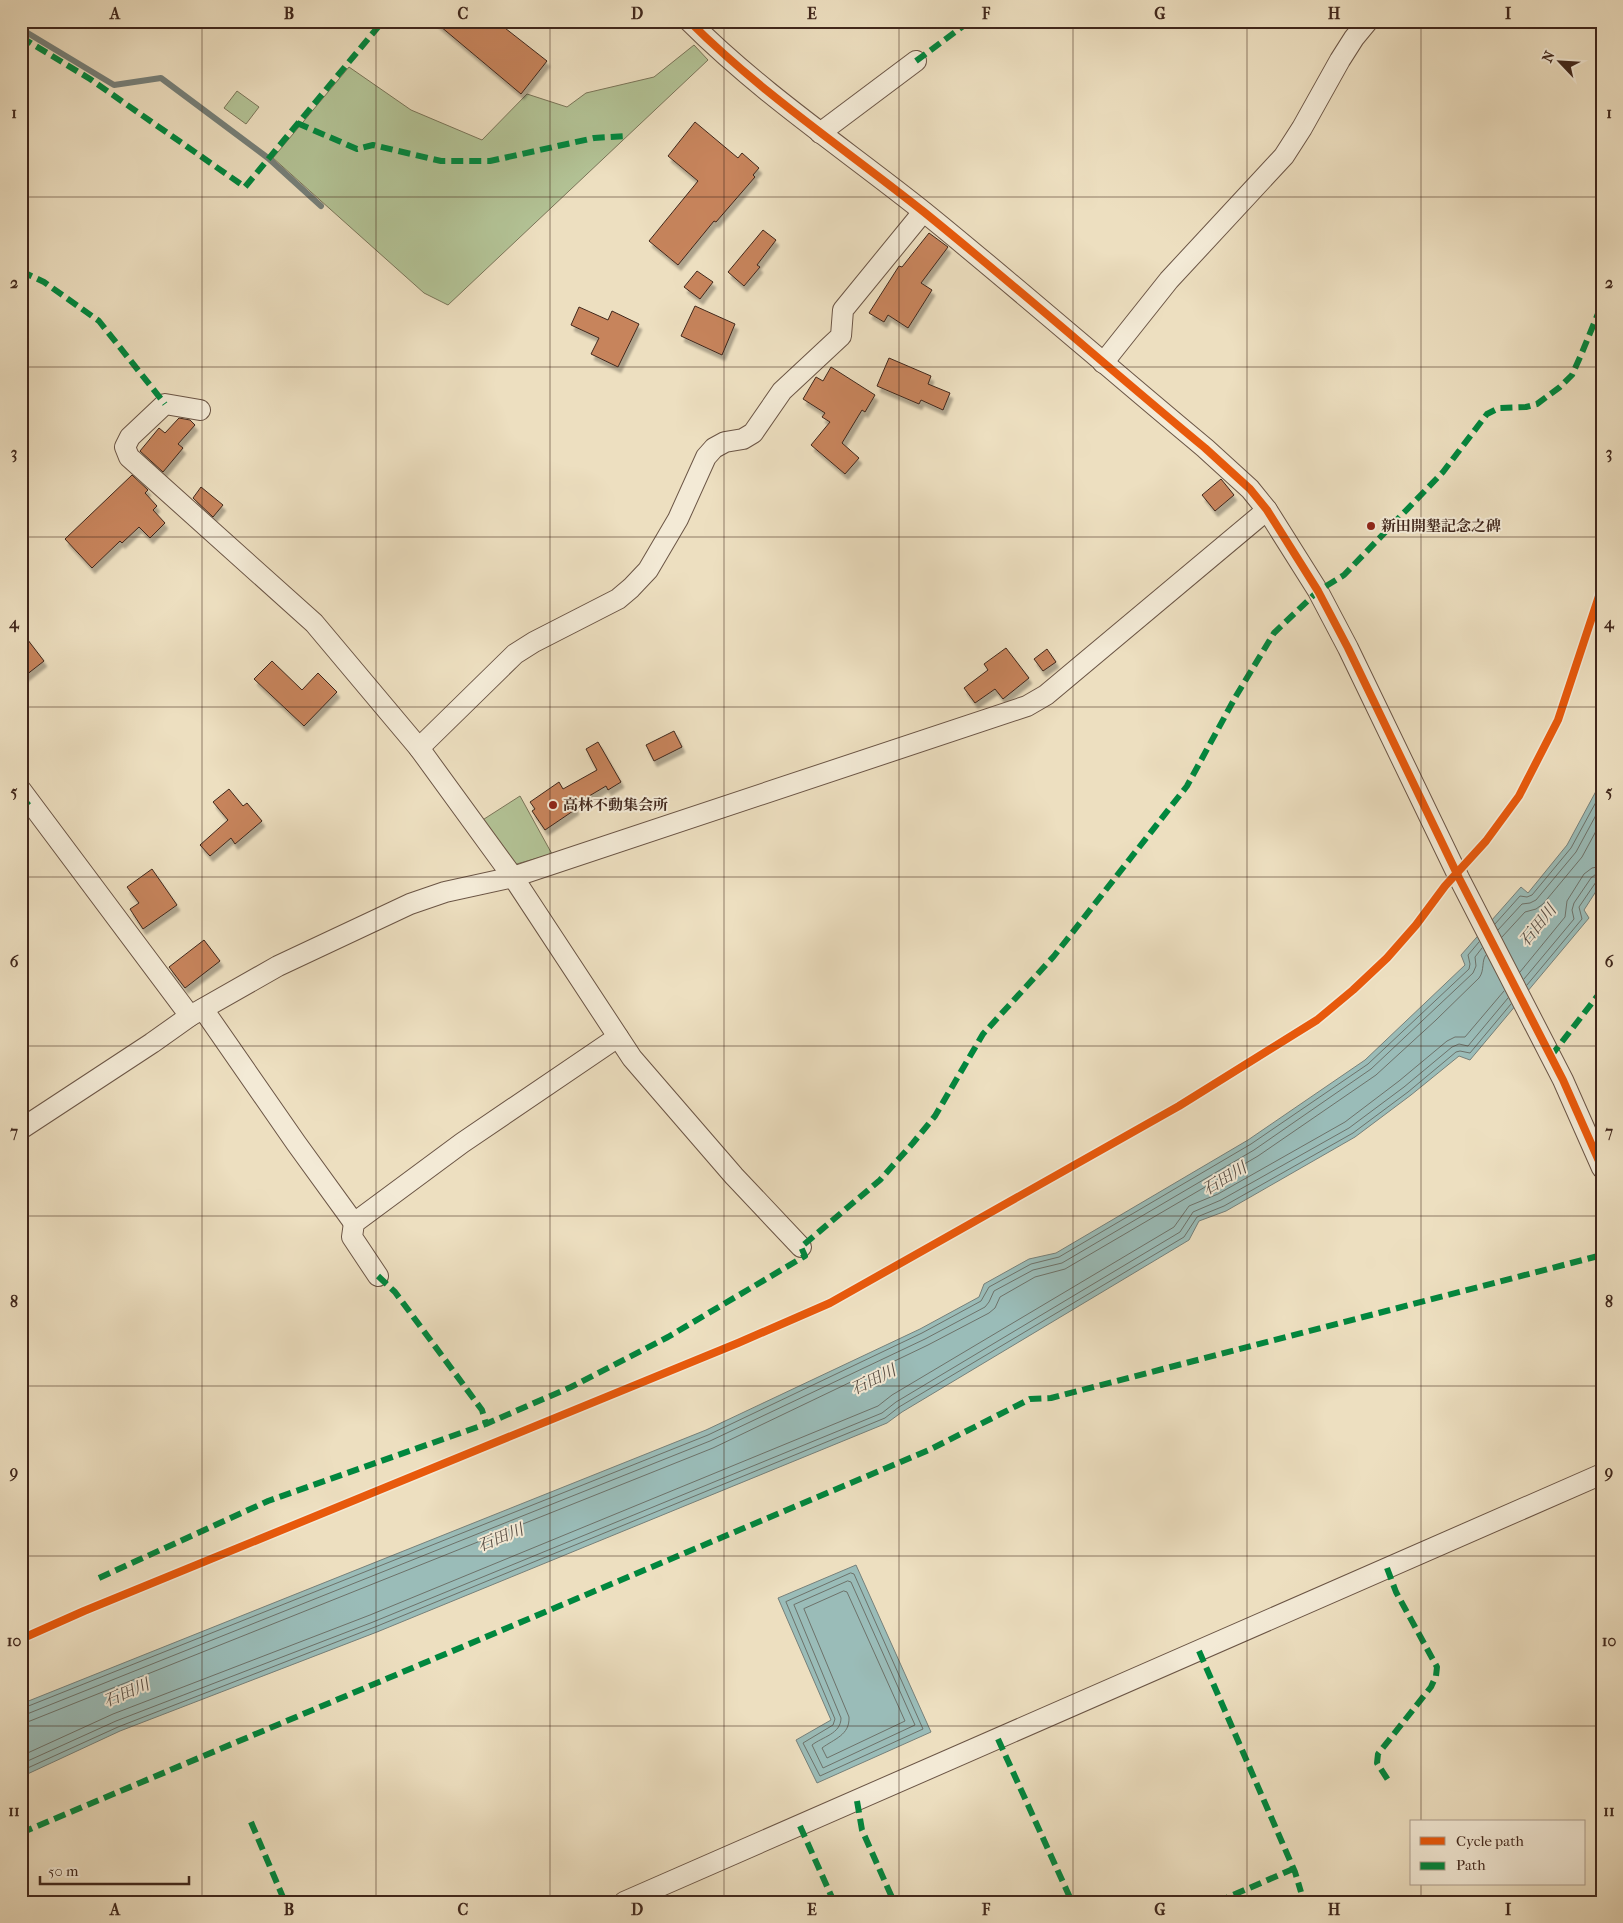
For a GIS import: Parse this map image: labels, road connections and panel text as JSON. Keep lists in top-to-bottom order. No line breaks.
{"water":["石田川"],"places":["新田開墾記念之碑","高林不動集会所"],"legend":["Cycle path","Path"],"scale_bar":"50 m","north":"top left","grid":{"columns":["A","B","C","D","E","F","G","H","I"],"rows":["1","2","3","4","5","6","7","8","9","10","11"]}}
